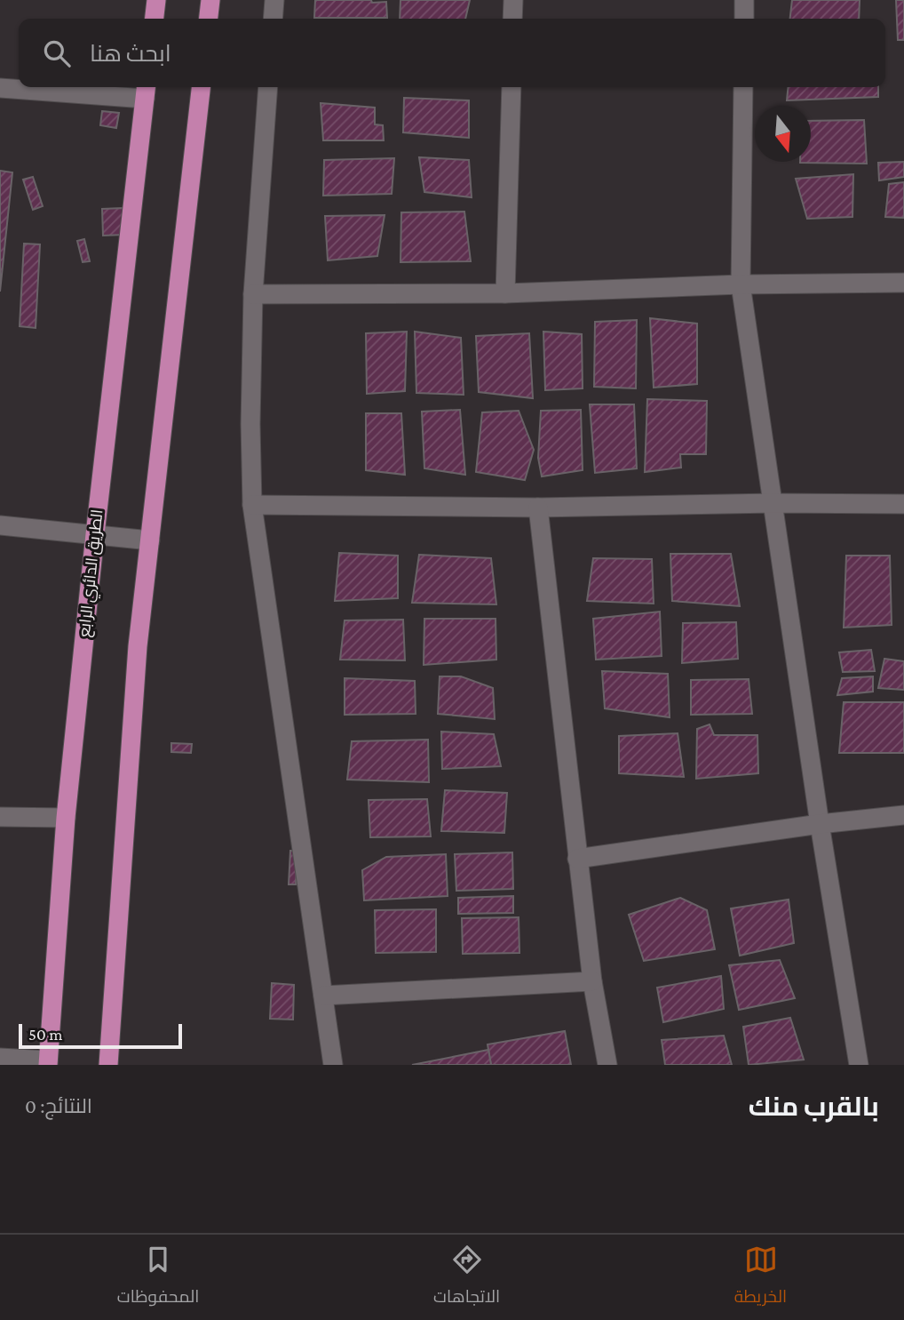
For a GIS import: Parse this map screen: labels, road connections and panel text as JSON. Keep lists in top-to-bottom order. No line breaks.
{"streets":{"main road":["الطريق الدائري الرابع"]},"scale_bar":"50 m","north":"bottom","page":{"search":"ابحث هنا","scale":"50 m","heading":["بالقرب منك","النتائج: 0"],"nav":["الخريطة","الاتجاهات","المحفوظات"]}}
